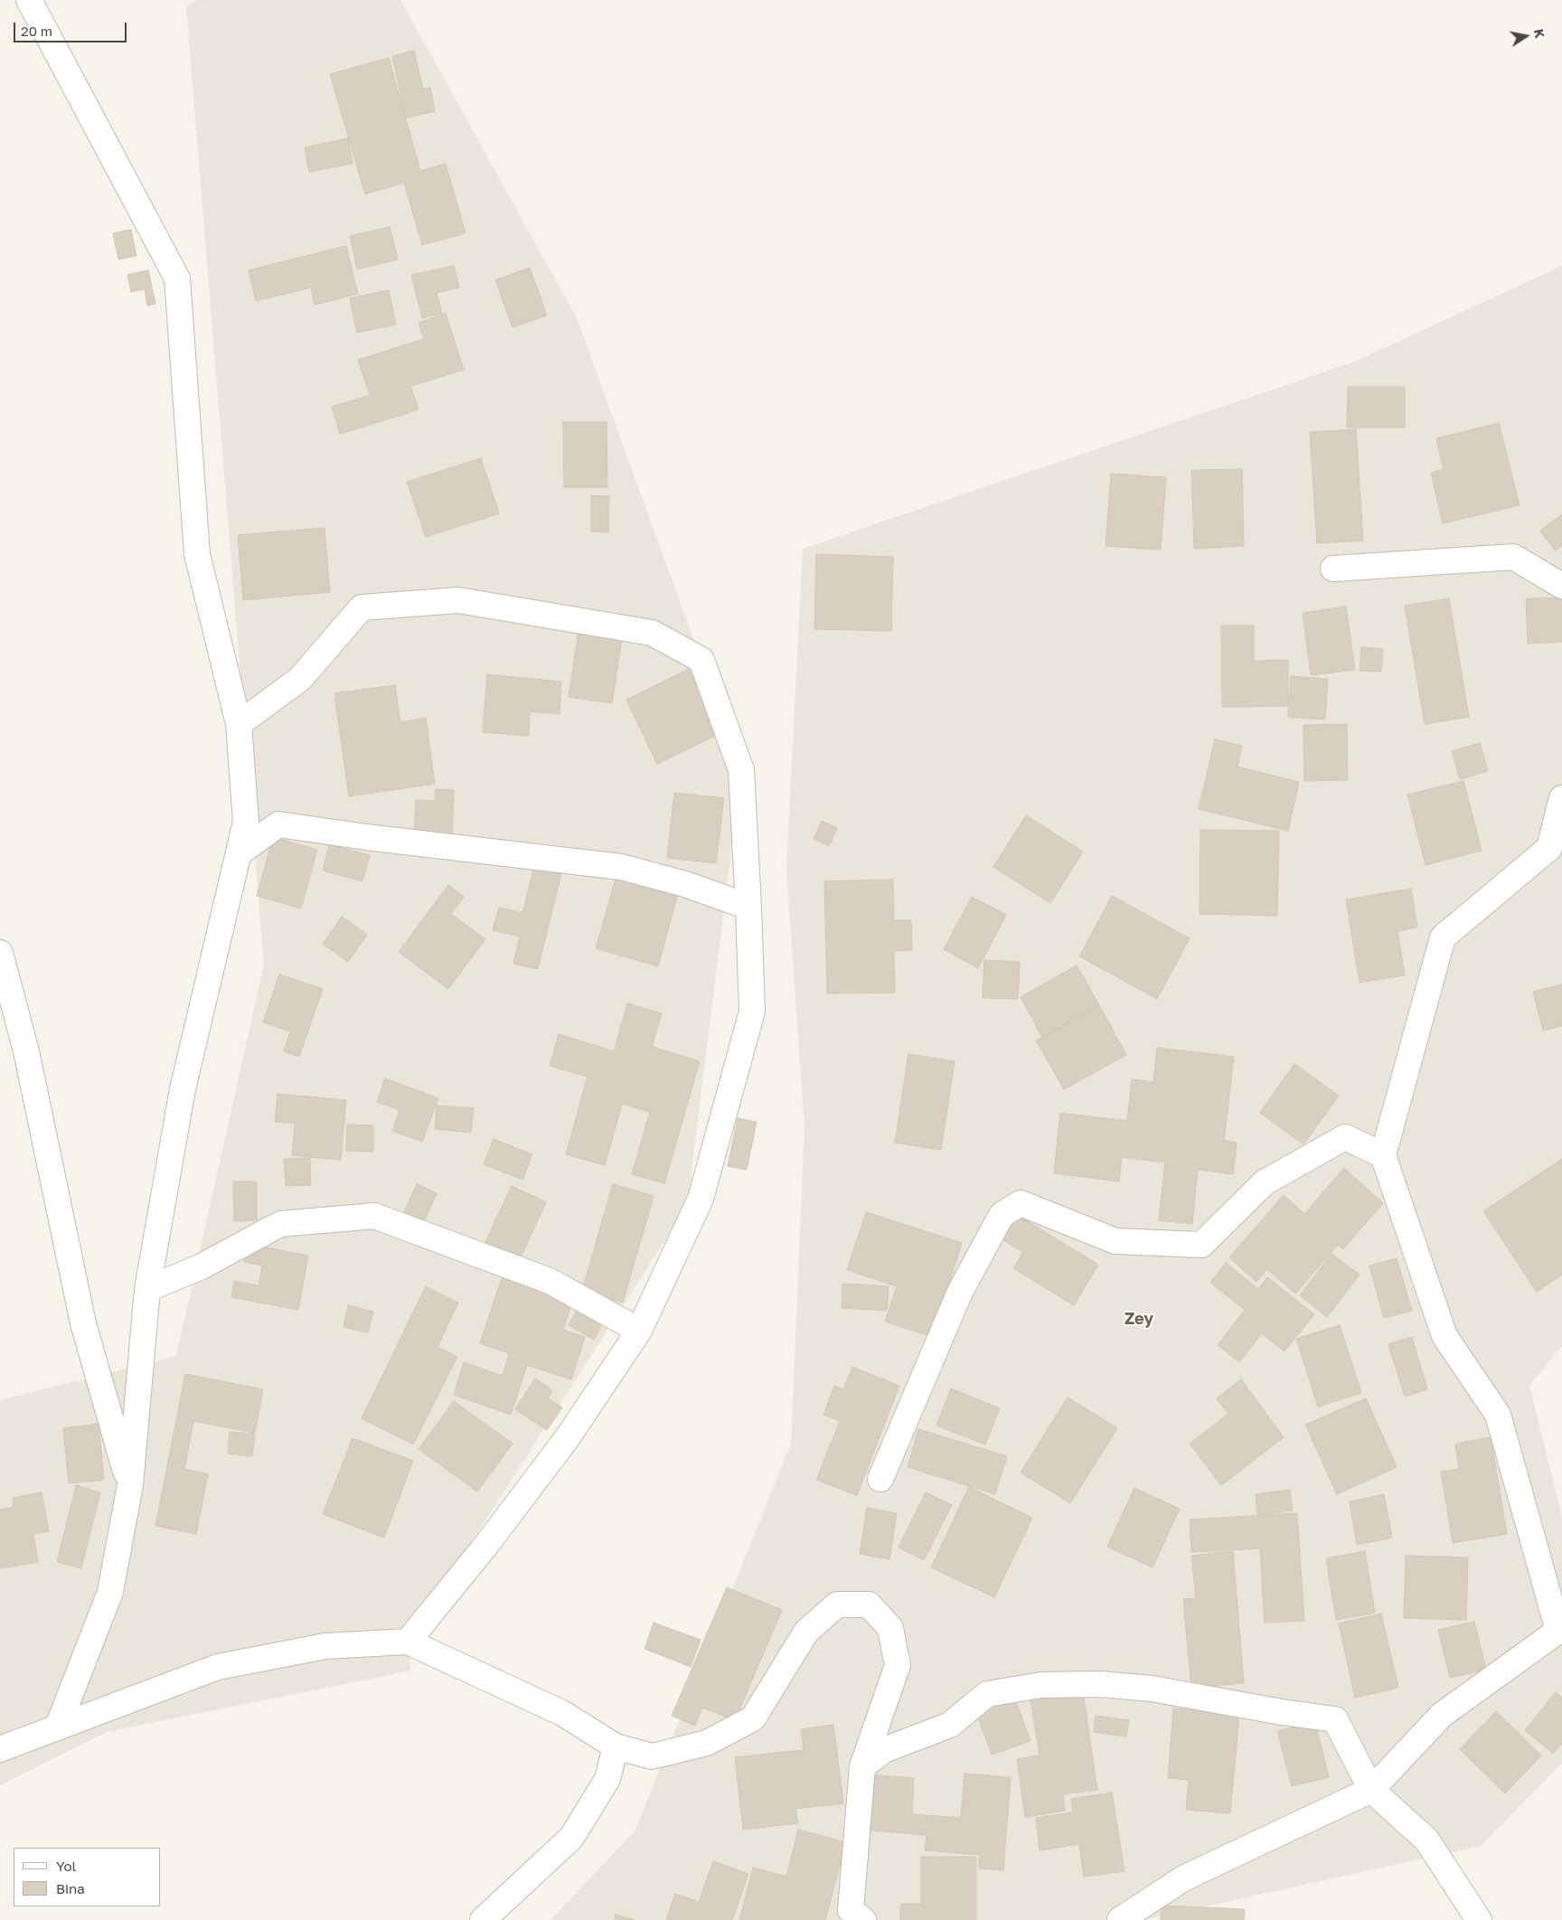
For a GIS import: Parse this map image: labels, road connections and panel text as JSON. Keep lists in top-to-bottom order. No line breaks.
{"districts":["Zey"],"legend":["Yol","Bina"],"scale_bar":"20 m","north":"right"}
